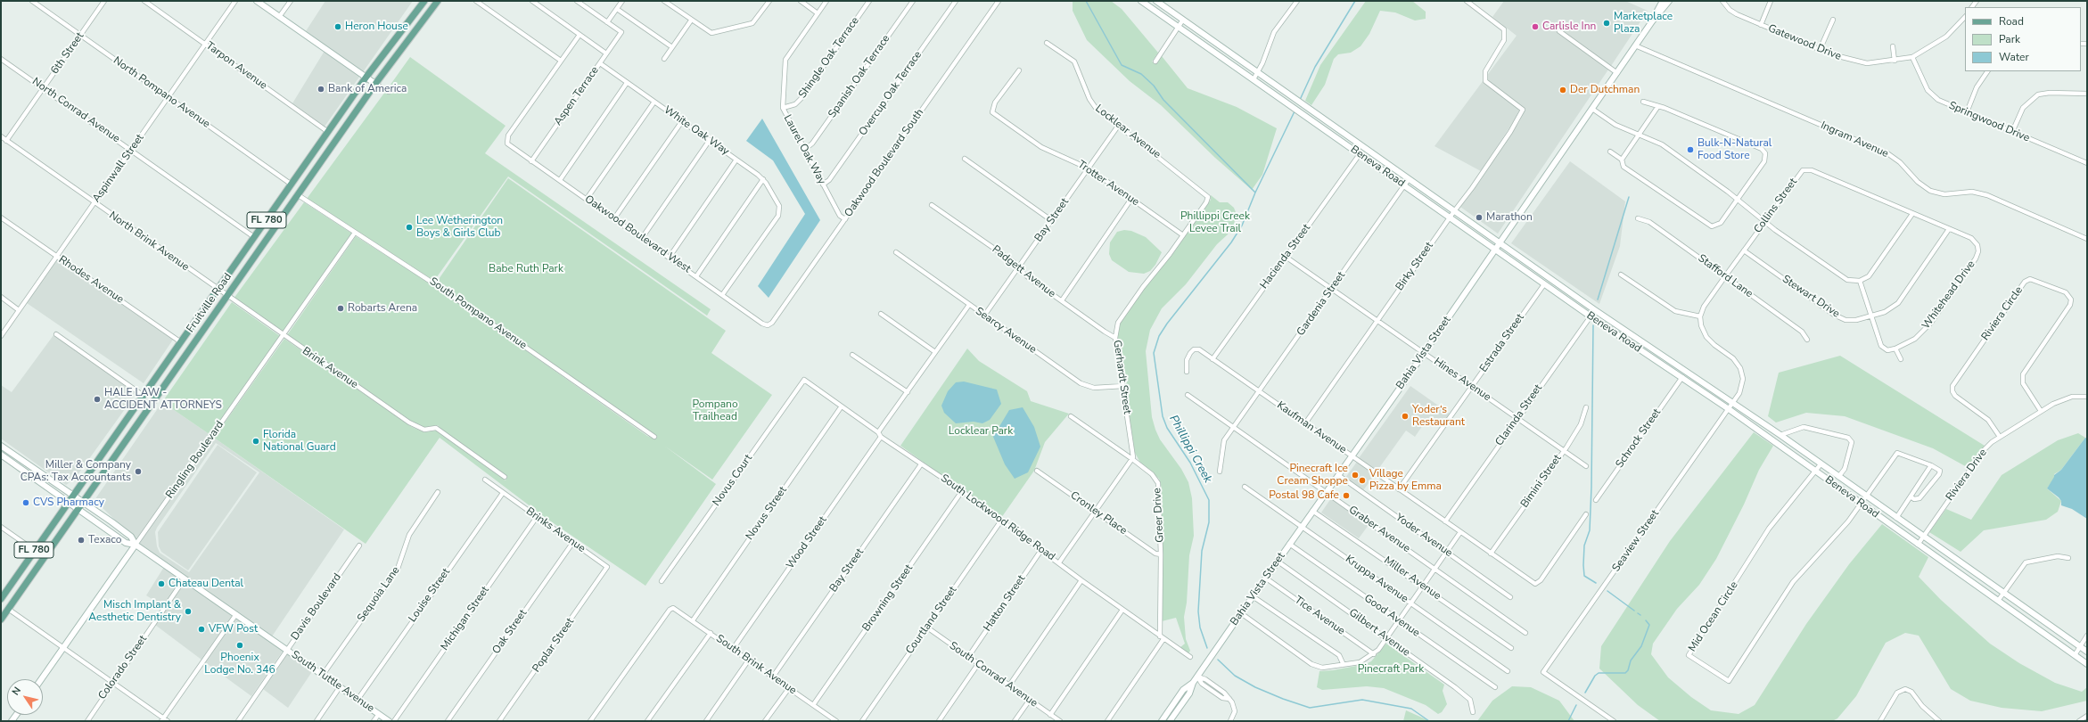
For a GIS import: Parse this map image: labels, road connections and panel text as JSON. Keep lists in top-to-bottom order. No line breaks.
{"streets":{"main road":["Beneva Road","FL 780","Fruitville Road","Bahia Vista Street","Ringling Boulevard","South Tuttle Avenue"],"street":["Gatewood Drive","6th Street","Shingle Oak Terrace","Tarpon Avenue","Spanish Oak Terrace","North Pompano Avenue","Overcup Oak Terrace","Aspen Terrace","North Conrad Avenue","Springwood Drive","White Oak Way","Locklear Avenue","Ingram Avenue","Laurel Oak Way","Oakwood Boulevard South","Aspinwall Street","Trotter Avenue","Collins Street","Bay Street","Oakwood Boulevard West","North Brink Avenue","Hacienda Street","Birky Street","Padgett Avenue","Stafford Lane","Rhodes Avenue","Whitehead Drive","Stewart Drive","Gardenia Street","South Pompano Avenue","Riviera Circle","Searcy Avenue","Estrada Street","Brink Avenue","Gerhardt Street","Hines Avenue","Clarinda Street","Kaufman Avenue","Schrock Street","Riviera Drive","Novus Court","Bimini Street","Novus Street","Cronley Place","Greer Drive","South Lockwood Ridge Road","Graber Avenue","Brinks Avenue","Yoder Avenue","Seaview Street","Wood Street","Miller Avenue","Kruppa Avenue","Sequoia Lane","Louise Street","Browning Street","Hatton Street","Davis Boulevard","Tice Avenue","Good Avenue","Mid Ocean Circle","Michigan Street","Courtland Street","Oak Street","Gilbert Avenue","Poplar Street","South Brink Avenue","Colorado Street","South Conrad Avenue"]},"crossings":[["Gatewood Drive","Springwood Drive"],["6th Street","North Pompano Avenue"],["6th Street","North Conrad Avenue"],["6th Street","North Brink Avenue"],["Shingle Oak Terrace","Laurel Oak Way"],["Tarpon Avenue","Aspinwall Street"],["Tarpon Avenue","Fruitville Road"],["Spanish Oak Terrace","Laurel Oak Way"],["North Pompano Avenue","Aspinwall Street"],["North Pompano Avenue","Fruitville Road"],["Overcup Oak Terrace","Laurel Oak Way"],["Aspen Terrace","White Oak Way"],["Aspen Terrace","Oakwood Boulevard West"],["North Conrad Avenue","Aspinwall Street"],["North Conrad Avenue","Fruitville Road"],["White Oak Way","Oakwood Boulevard West"],["Locklear Avenue","Bay Street"],["Locklear Avenue","Gerhardt Street"],["Ingram Avenue","Bahia Vista Street"],["Laurel Oak Way","Oakwood Boulevard South"],["Oakwood Boulevard South","Oakwood Boulevard West"],["Beneva Road","Hacienda Street"],["Beneva Road","Birky Street"],["Beneva Road","Gardenia Street"],["Beneva Road","Estrada Street"],["Beneva Road","Bahia Vista Street"],["Beneva Road","Clarinda Street"],["Beneva Road","Schrock Street"],["Beneva Road","Riviera Drive"],["Beneva Road","Seaview Street"],["Beneva Road","Mid Ocean Circle"],["Aspinwall Street","North Brink Avenue"],["Aspinwall Street","Rhodes Avenue"],["Trotter Avenue","Bay Street"],["Trotter Avenue","Gerhardt Street"],["Collins Street","Stafford Lane"],["Collins Street","Whitehead Drive"],["Collins Street","Stewart Drive"],["Bay Street","Padgett Avenue"],["Bay Street","Searcy Avenue"],["Bay Street","South Lockwood Ridge Road"],["Bay Street","South Brink Avenue"],["North Brink Avenue","Fruitville Road"],["North Brink Avenue","Brink Avenue"],["Hacienda Street","Hines Avenue"],["Hacienda Street","Kaufman Avenue"],["Birky Street","Hines Avenue"],["Birky Street","Kaufman Avenue"],["Padgett Avenue","Gerhardt Street"],["Rhodes Avenue","Fruitville Road"],["Fruitville Road","South Pompano Avenue"],["Fruitville Road","Brink Avenue"],["Gardenia Street","Hines Avenue"],["Gardenia Street","Kaufman Avenue"],["Gardenia Street","Graber Avenue"],["South Pompano Avenue","Ringling Boulevard"],["Riviera Circle","Riviera Drive"],["Searcy Avenue","Gerhardt Street"],["Searcy Avenue","Wood Street"],["Estrada Street","Hines Avenue"],["Estrada Street","Kaufman Avenue"],["Bahia Vista Street","Hines Avenue"],["Bahia Vista Street","Kaufman Avenue"],["Bahia Vista Street","Graber Avenue"],["Bahia Vista Street","Yoder Avenue"],["Bahia Vista Street","Miller Avenue"],["Bahia Vista Street","Kruppa Avenue"],["Bahia Vista Street","Tice Avenue"],["Bahia Vista Street","Good Avenue"],["Bahia Vista Street","Gilbert Avenue"],["Brink Avenue","Ringling Boulevard"],["Gerhardt Street","Greer Drive"],["Hines Avenue","Clarinda Street"],["Hines Avenue","Bimini Street"],["Clarinda Street","Kaufman Avenue"],["Kaufman Avenue","Bimini Street"],["Ringling Boulevard","South Tuttle Avenue"],["Novus Court","South Lockwood Ridge Road"],["Novus Street","South Lockwood Ridge Road"],["Novus Street","South Brink Avenue"],["Cronley Place","Greer Drive"],["Greer Drive","South Lockwood Ridge Road"],["South Lockwood Ridge Road","Wood Street"],["South Lockwood Ridge Road","Browning Street"],["South Lockwood Ridge Road","Hatton Street"],["South Lockwood Ridge Road","Courtland Street"],["Brinks Avenue","Louise Street"],["Brinks Avenue","Michigan Street"],["Brinks Avenue","Oak Street"],["Brinks Avenue","Poplar Street"],["Wood Street","South Brink Avenue"],["Sequoia Lane","South Tuttle Avenue"],["Louise Street","South Tuttle Avenue"],["Browning Street","South Brink Avenue"],["Hatton Street","South Conrad Avenue"],["Davis Boulevard","South Tuttle Avenue"],["Courtland Street","South Conrad Avenue"],["Colorado Street","South Tuttle Avenue"]],"water":["Phillippi Creek"],"parks":["Phillippi Creek Levee Trail","Babe Ruth Park","Pompano Trailhead","Locklear Park","Pinecraft Park"],"places":["Marketplace Plaza","Heron House","Carlisle Inn","Bank of America","Der Dutchman","Bulk-N-Natural Food Store","Marathon","Lee Wetherington Boys & Girls Club","Robarts Arena","HALE LAW - ACCIDENT ATTORNEYS","Yoder‘s Restaurant","Florida National Guard","Miller & Company CPAs: Tax Accountants","Pinecraft Ice Cream Shoppe","Village Pizza by Emma","Postal 98 Cafe","CVS Pharmacy","Texaco","Chateau Dental","Misch Implant & Aesthetic Dentistry","VFW Post","Phoenix Lodge No. 346"],"legend":["Road","Park","Water"],"north":"top left"}
